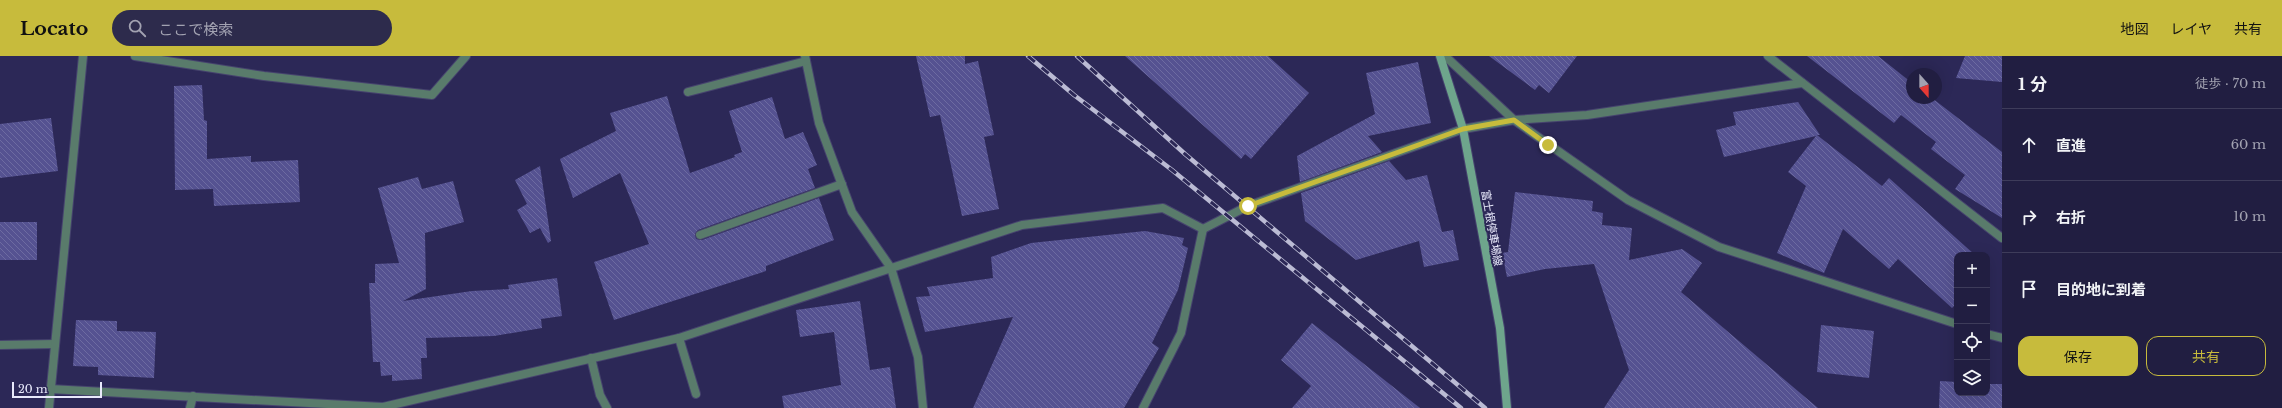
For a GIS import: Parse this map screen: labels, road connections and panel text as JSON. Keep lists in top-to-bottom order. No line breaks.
{"streets":{"main road":["富士根停車場線"]},"scale_bar":"20 m","north":"bottom","page":{"header":"Locato","search":"ここで検索","nav":["地図","レイヤ","共有"],"heading":["1 分","徒歩 · 70 m"],"list":[["直進","60 m"],["右折","10 m"],"目的地に到着"],"map_buttons":["+","−"],"buttons":["保存","共有"],"scale":"20 m"}}
